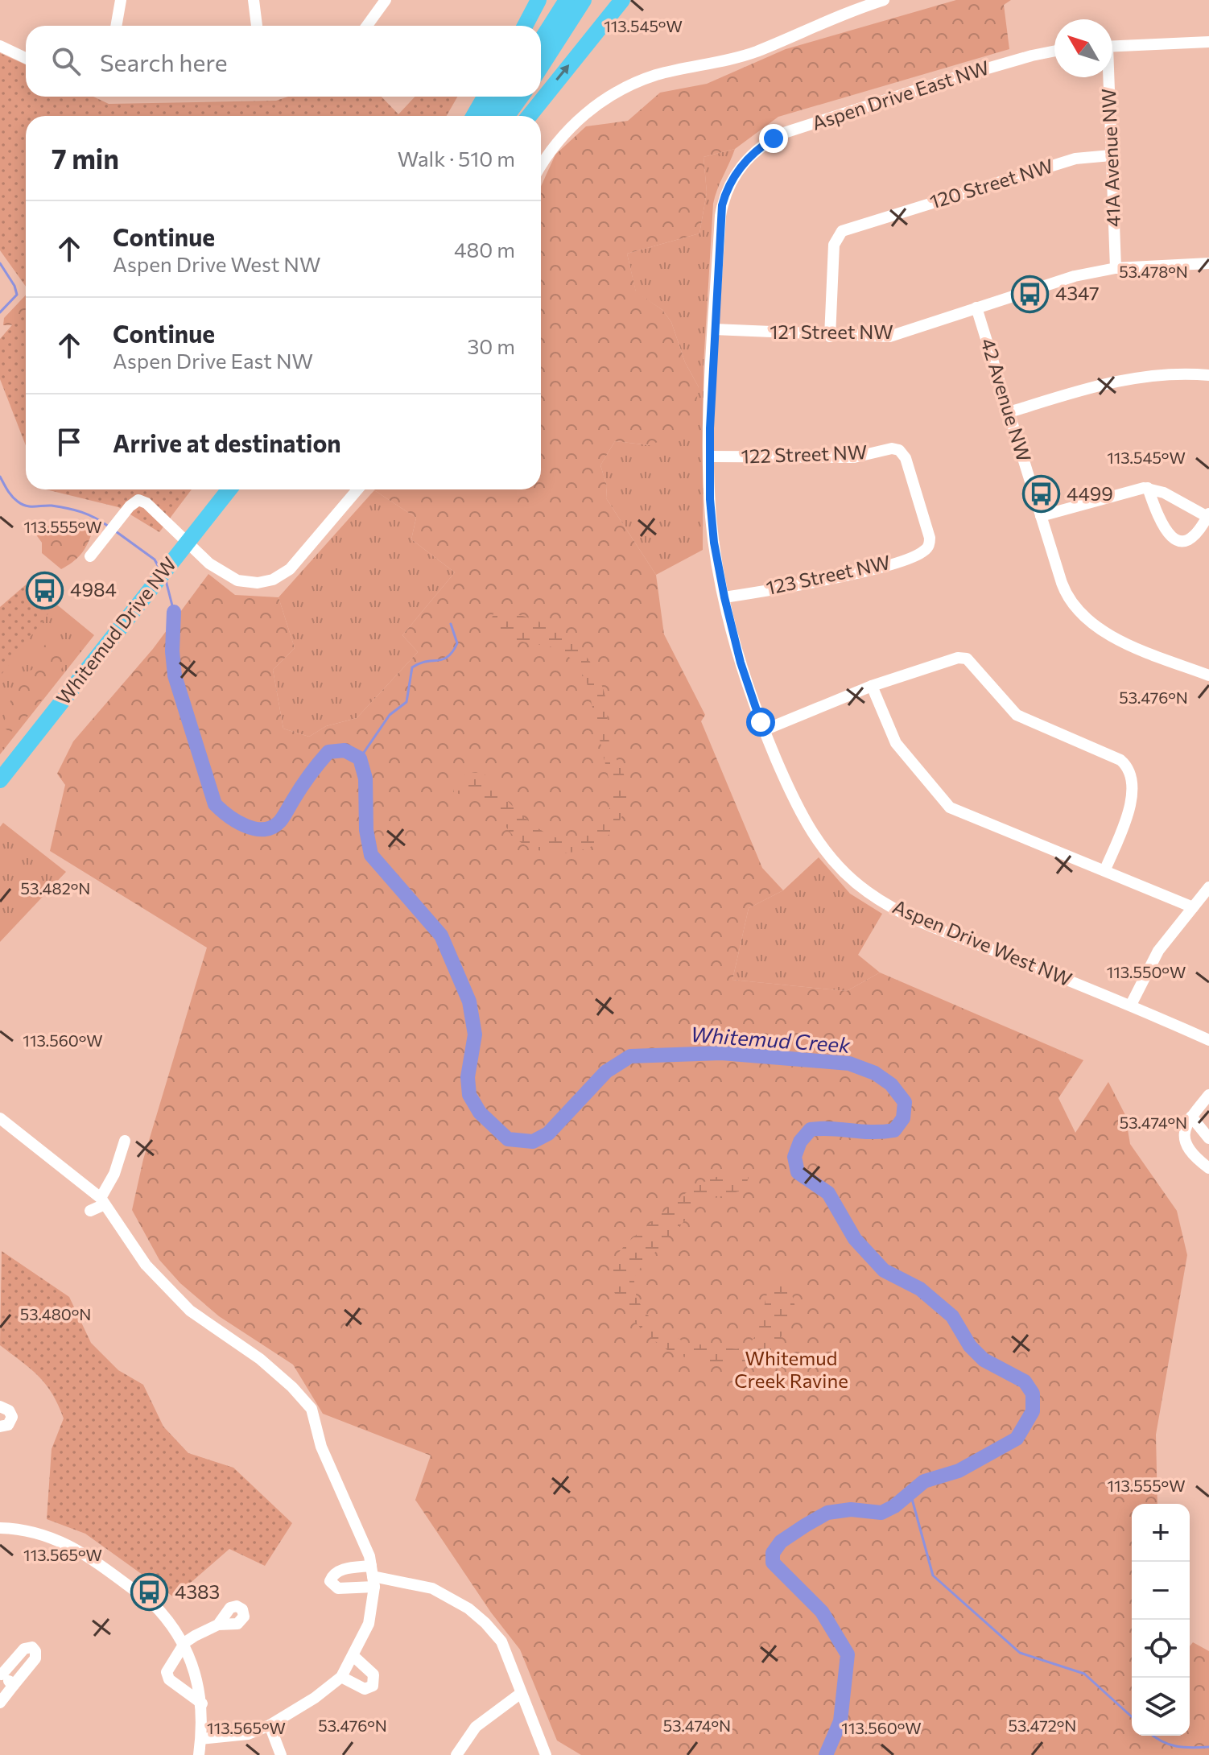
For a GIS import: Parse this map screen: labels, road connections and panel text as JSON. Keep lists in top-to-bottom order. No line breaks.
{"streets":{"highway":["Whitemud Drive NW"],"street":["Aspen Drive East NW","41A Avenue NW","120 Street NW","121 Street NW","42 Avenue NW","122 Street NW","123 Street NW","Aspen Drive West NW"]},"crossings":[["Aspen Drive East NW","Aspen Drive West NW"],["41A Avenue NW","120 Street NW"],["41A Avenue NW","121 Street NW"],["120 Street NW","121 Street NW"],["121 Street NW","42 Avenue NW"],["121 Street NW","Aspen Drive West NW"],["122 Street NW","123 Street NW"],["122 Street NW","Aspen Drive West NW"],["123 Street NW","Aspen Drive West NW"]],"water":["Whitemud Creek"],"parks":["Whitemud Creek Ravine"],"places":{"bus stop":["4347","4499","4984","4383"]},"north":"top left","page":{"search":"Search here","heading":["7 min","Walk · 510 m"],"list":[["Continue","Aspen Drive West NW","480 m"],["Continue","Aspen Drive East NW","30 m"],"Arrive at destination"],"map_buttons":["+","−"]},"coordinates":["113.545°W","53.478°N","113.555°W","53.476°N","53.482°N","113.550°W","113.560°W","53.474°N","53.480°N","113.565°W","53.472°N"]}
